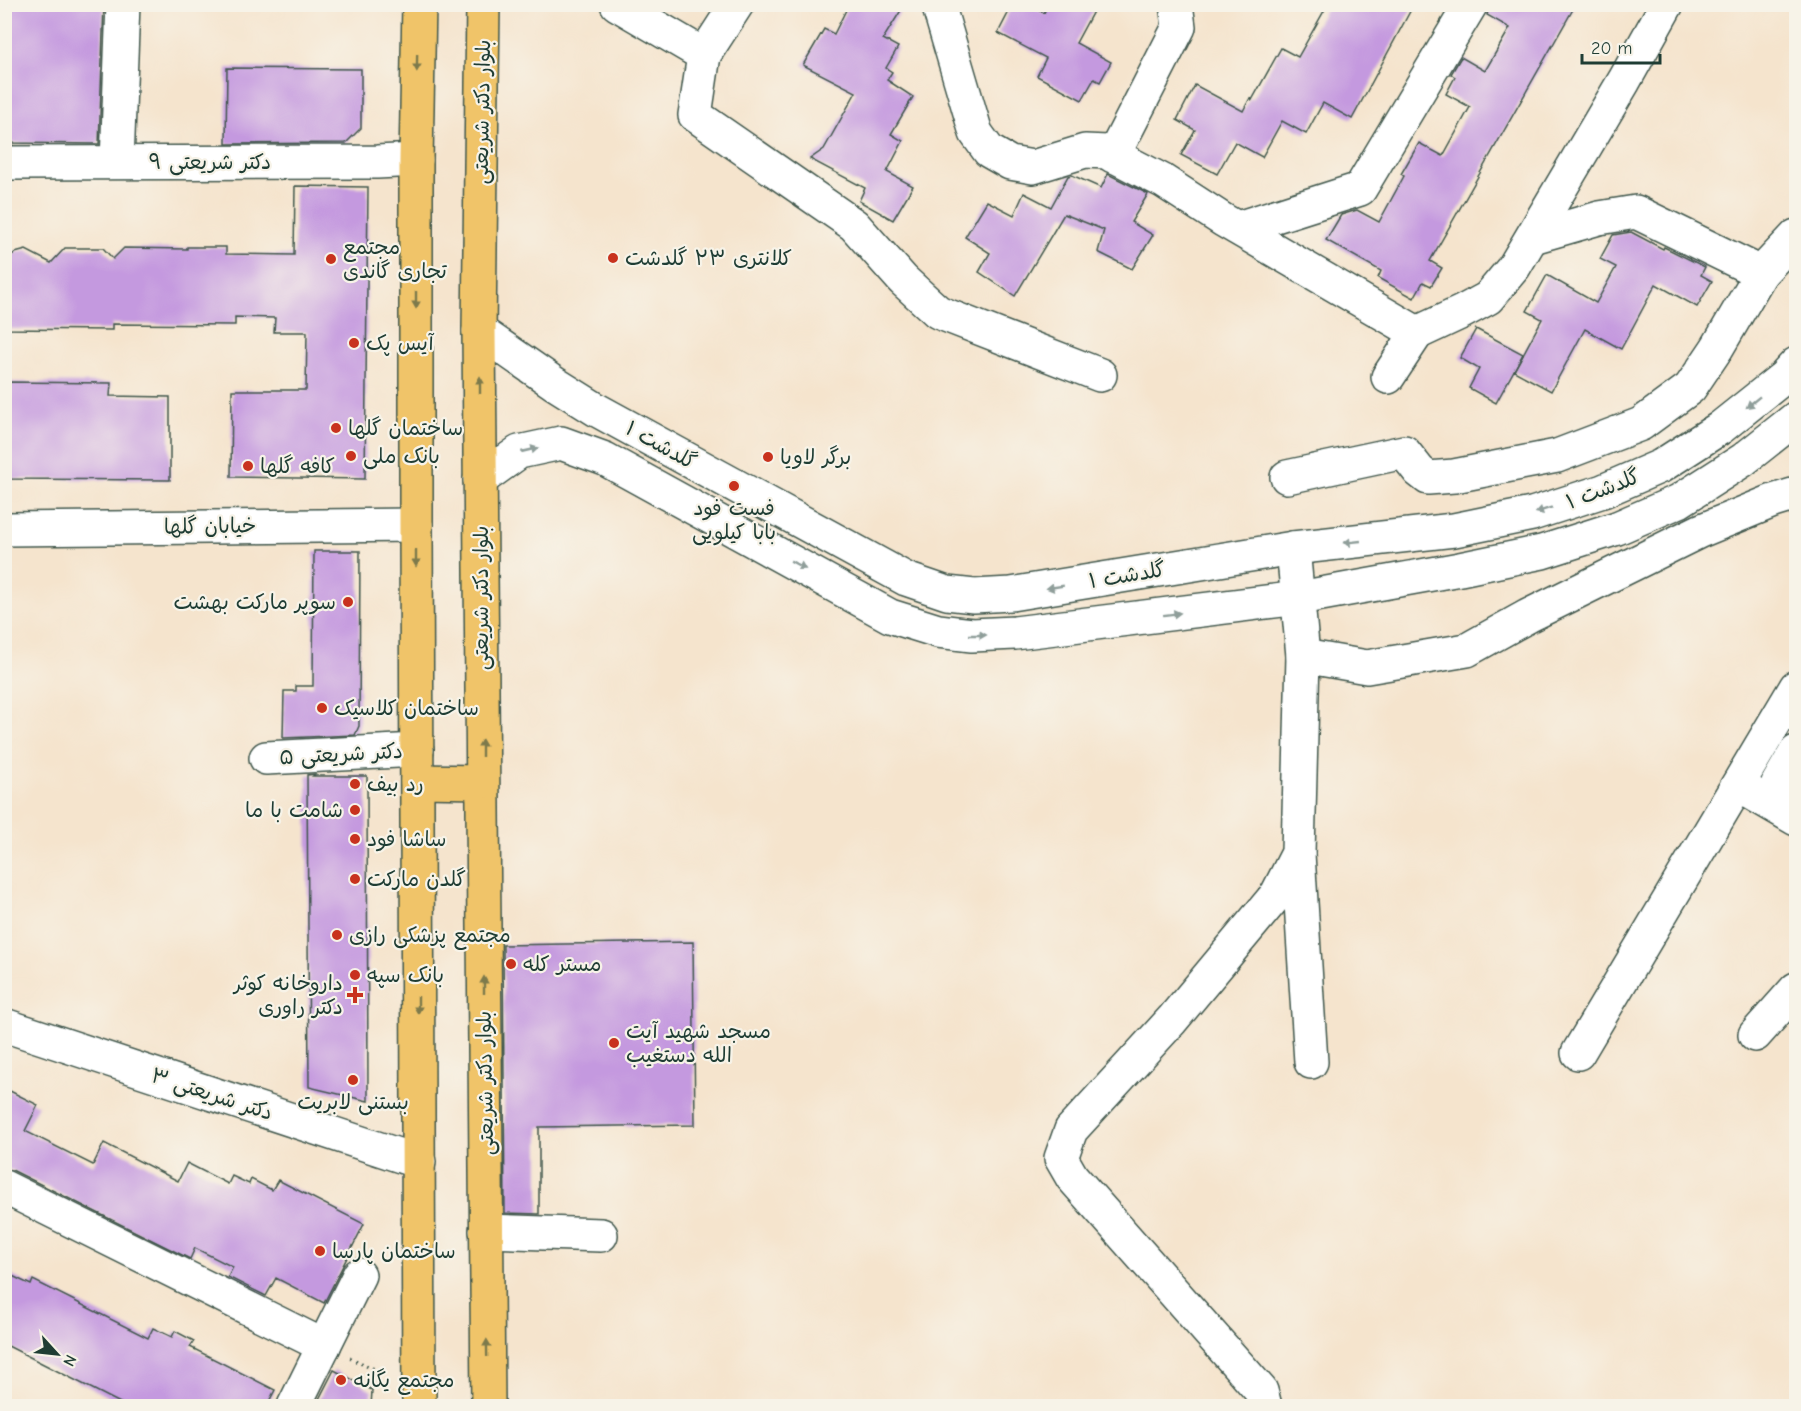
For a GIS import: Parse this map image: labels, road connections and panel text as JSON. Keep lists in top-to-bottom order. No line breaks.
{"streets":{"main road":["بلوار دکتر شریعتی"],"street":["دکتر شریعتی ۹","گلدشت ۱","خیابان گلها","۵ دکتر شریعتی","۳ دکتر شریعتی"]},"crossings":[["بلوار دکتر شریعتی","گلدشت ۱"]],"places":{"other":["کلانتری ۲۳ گلدشت","مجتمع تجاری گاندی","آیس پک","ساختمان گلها","بانک ملی","برگر لاویا","کافه گلها","فست فود بابا کیلویی","سوپر مارکت بهشت","ساختمان کلاسیک","رد بیف","شامت با ما","ساشا فود","گلدن مارکت","مجتمع پزشکی رازی","مستر کله","بانک سپه","مسجد شهید آیت الله دستغیب","بستنی لابریت","ساختمان پارسا","مجتمع یگانه"],"health":["داروخانه کوثر دکتر راوری"]},"scale_bar":"20 m","north":"bottom right"}
